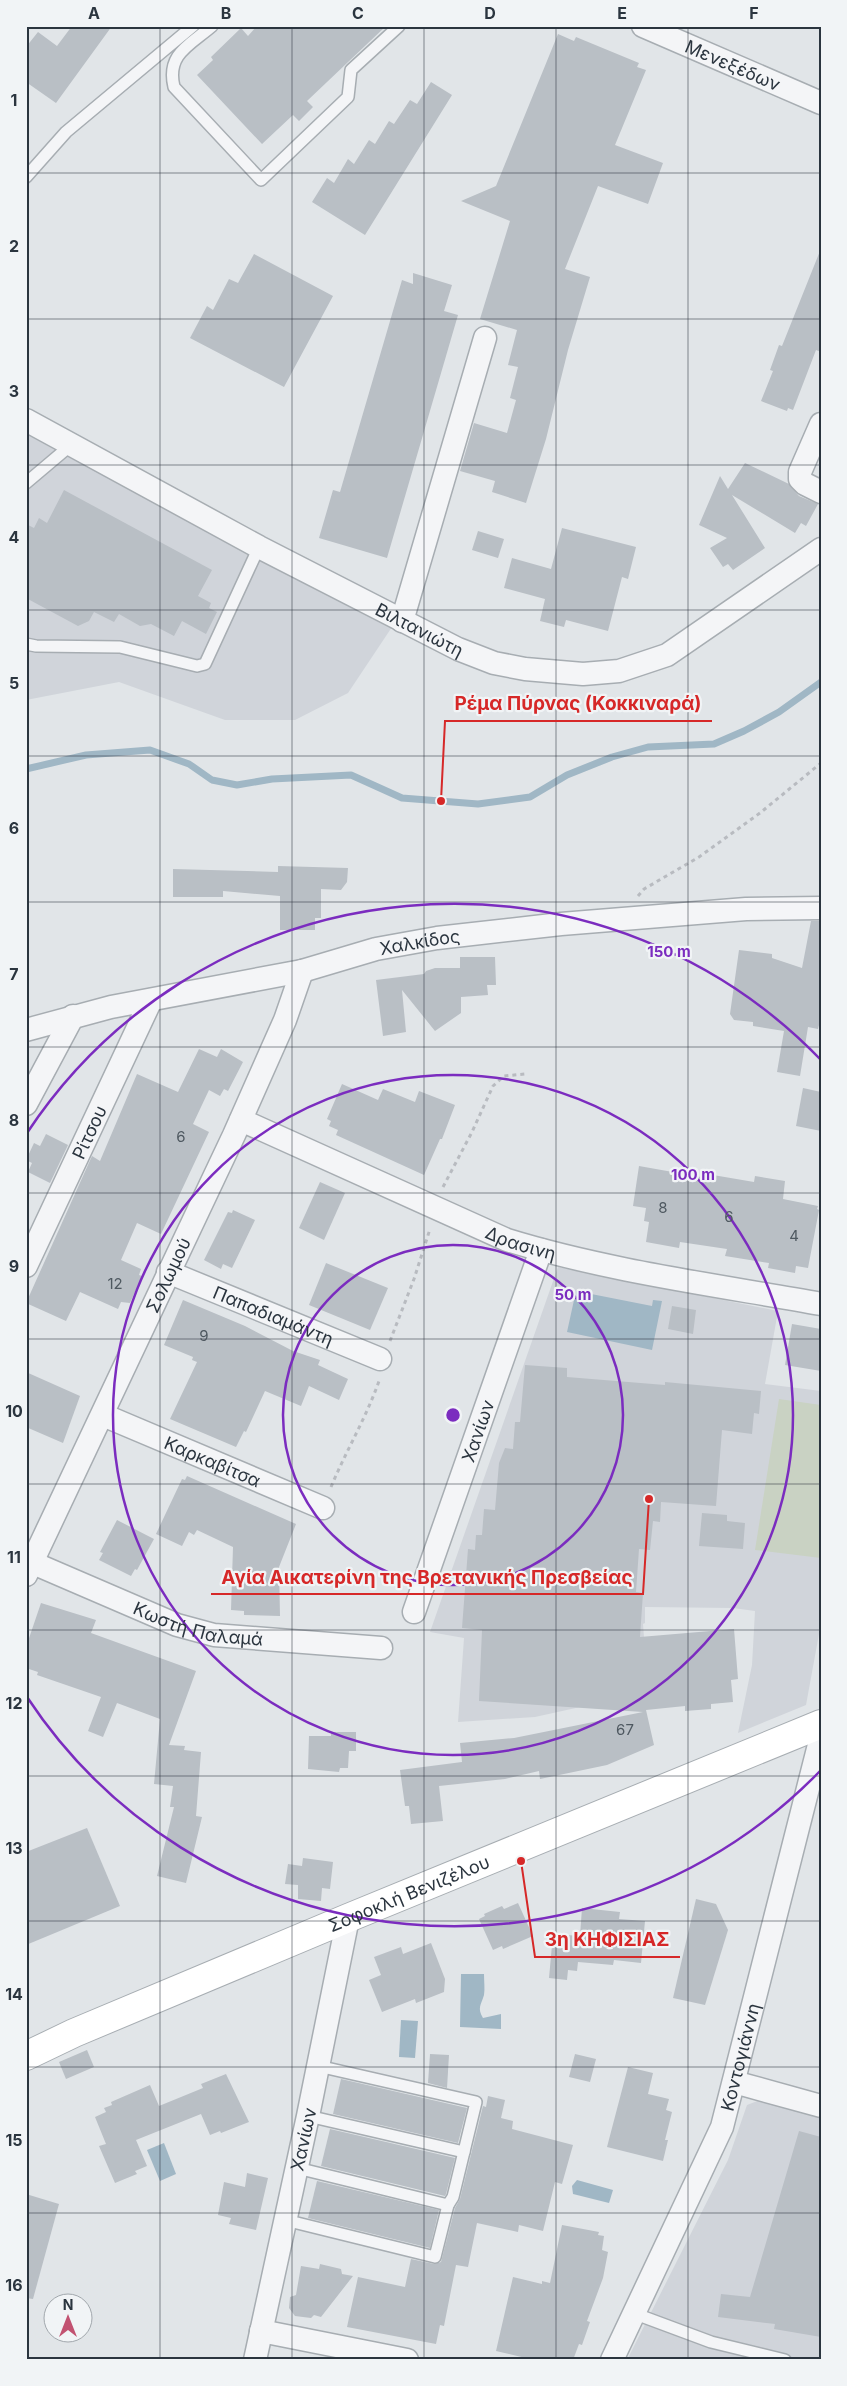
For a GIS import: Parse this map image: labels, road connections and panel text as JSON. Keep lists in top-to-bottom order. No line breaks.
{"streets":{"main road":["Σοφοκλή Βενιζέλου"],"street":["Μενεξέδων","Βιλτανιώτη","Χαλκίδος","Ρίτσου","Δρασινη","Σολωμού","Παπαδιαμάντη","Χανίων","Καρκαβίτσα","Κωστή Παλαμά","Κοντογιάννη"]},"crossings":[["Χαλκίδος","Ρίτσου"],["Χαλκίδος","Σολωμού"],["Δρασινη","Σολωμού"],["Δρασινη","Χανίων"],["Σολωμού","Παπαδιαμάντη"],["Σολωμού","Καρκαβίτσα"],["Σολωμού","Κωστή Παλαμά"],["Χανίων","Σοφοκλή Βενιζέλου"]],"places":["Ρέμα Πύρνας (Κοκκιναρά)","Αγία Αικατερίνη της Βρετανικής Πρεσβείας","3η ΚΗΦΙΣΙΑΣ"],"house_numbers":["6","8","6","4","12","9","67"],"north":"top","grid":{"columns":["A","B","C","D","E","F"],"rows":["1","2","3","4","5","6","7","8","9","10","11","12","13","14","15","16"]},"rings":["150 m","100 m","50 m"]}
